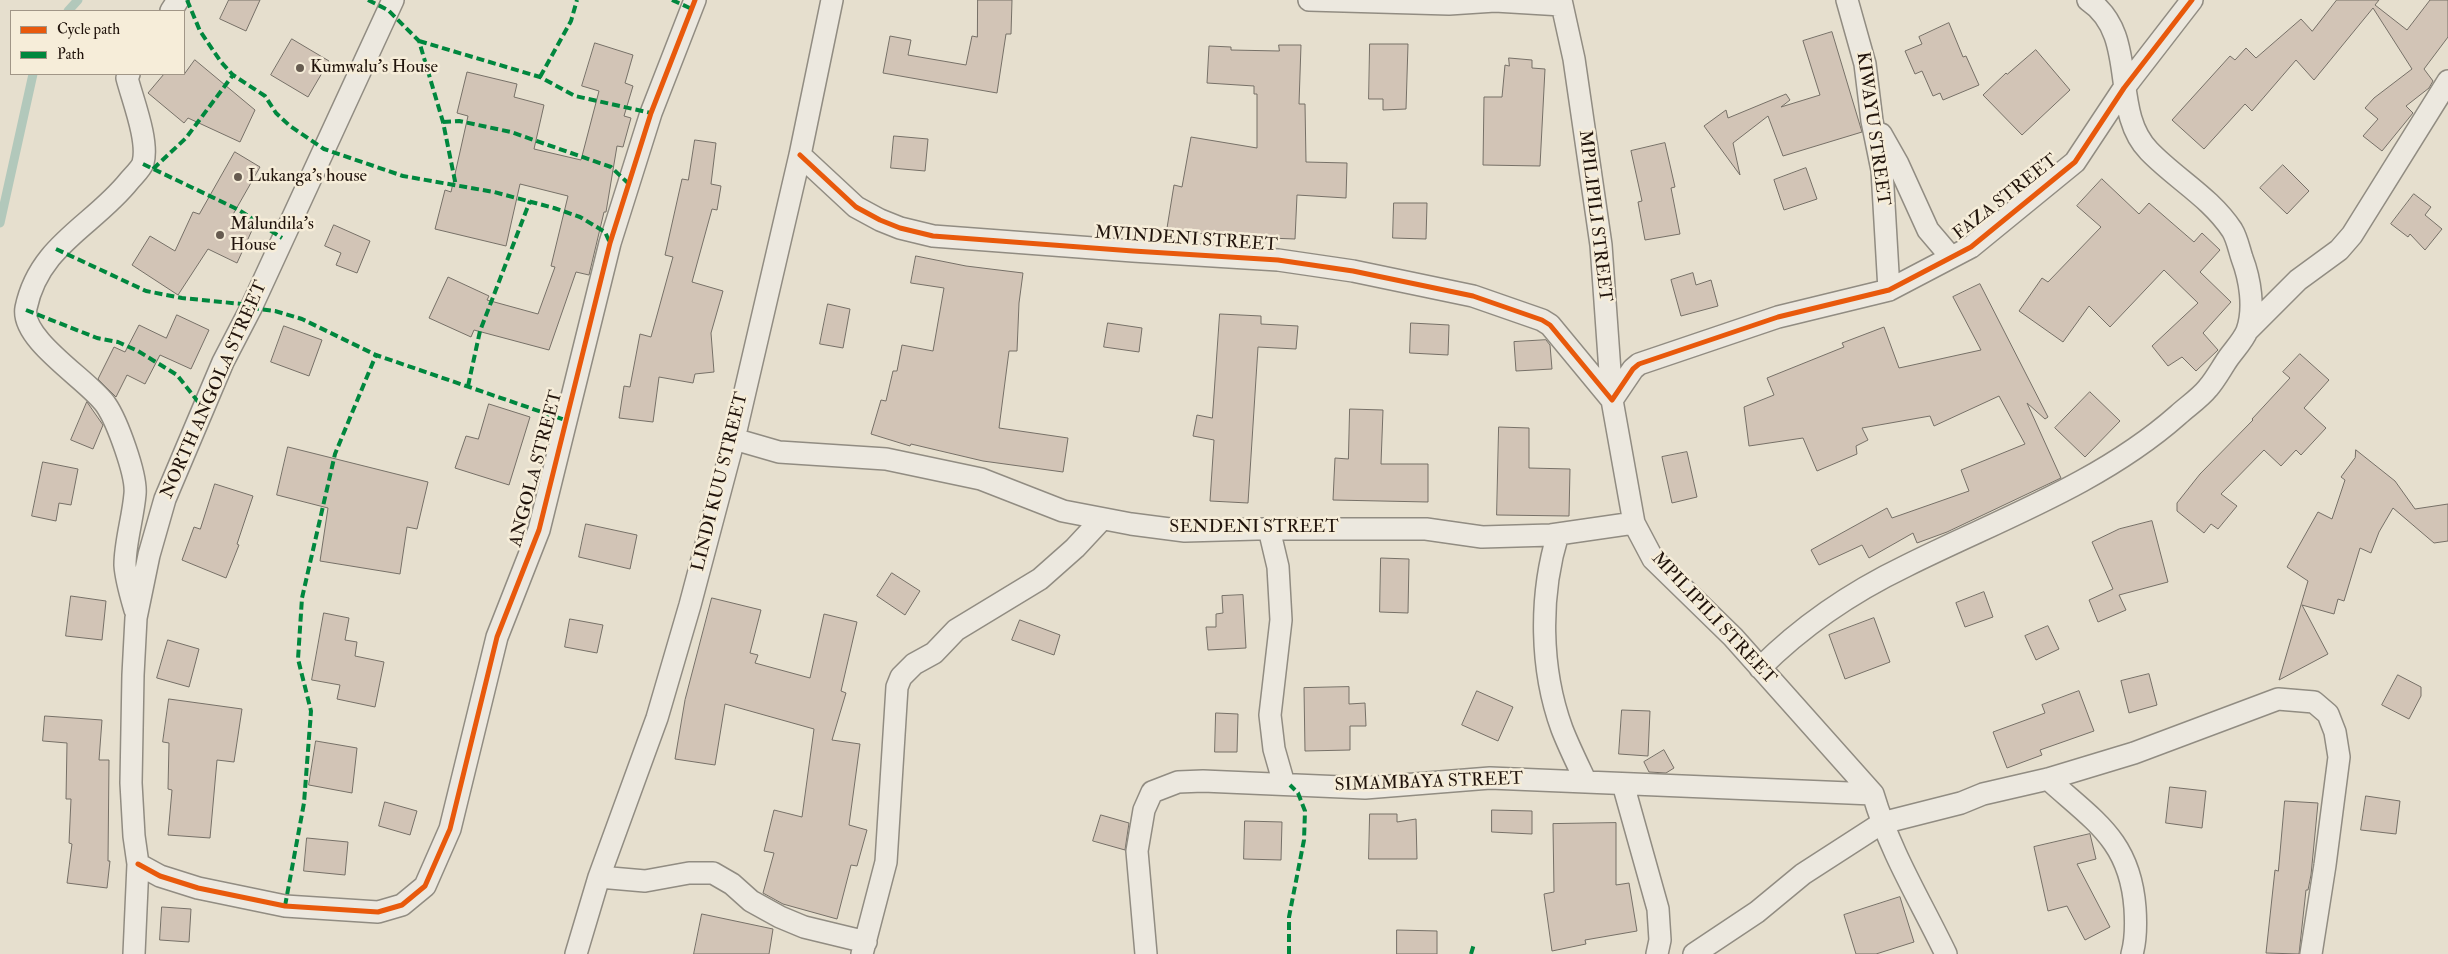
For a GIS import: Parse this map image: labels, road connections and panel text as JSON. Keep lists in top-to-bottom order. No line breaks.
{"streets":{"street":["KIWAYU STREET","FAZA STREET","MPILIPILI STREET","MVINDENI STREET","NORTH ANGOLA STREET","ANGOLA STREET","LINDI KUU STREET","SENDENI STREET","SIMAMBAYA STREET"]},"crossings":[["KIWAYU STREET","FAZA STREET"],["FAZA STREET","MPILIPILI STREET"],["FAZA STREET","MVINDENI STREET"],["MPILIPILI STREET","MVINDENI STREET"],["MPILIPILI STREET","SENDENI STREET"],["MPILIPILI STREET","SIMAMBAYA STREET"],["MVINDENI STREET","LINDI KUU STREET"],["NORTH ANGOLA STREET","ANGOLA STREET"],["LINDI KUU STREET","SENDENI STREET"]],"places":["Kumwalu's House","Lukanga's house","Malundila's House"],"legend":["Cycle path","Path"]}
